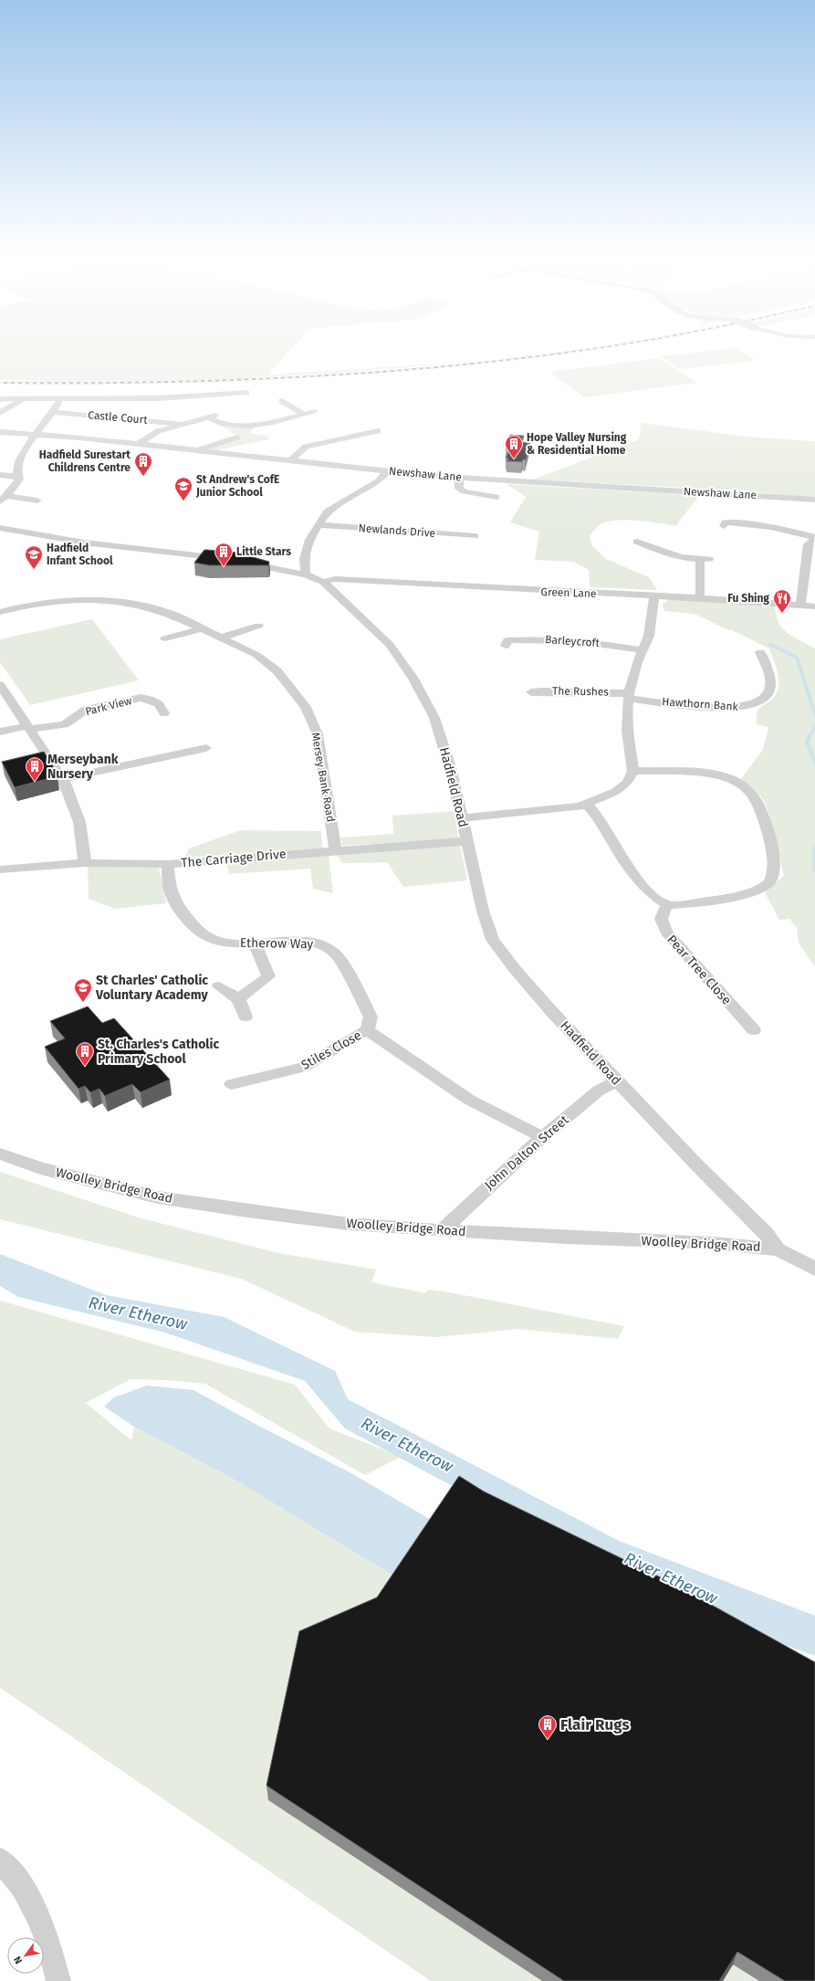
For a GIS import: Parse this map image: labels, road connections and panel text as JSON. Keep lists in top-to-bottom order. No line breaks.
{"streets":{"street":["Castle Court","Newshaw Lane","Newlands Drive","Green Lane","Barleycroft","The Rushes","Hawthorn Bank","Park View","Mersey Bank Road","Hadfield Road","The Carriage Drive","Etherow Way","Pear Tree Close","Stiles Close","John Dalton Street","Woolley Bridge Road"]},"crossings":[["Green Lane","Hadfield Road"],["The Rushes","Hawthorn Bank"],["Mersey Bank Road","The Carriage Drive"],["Hadfield Road","The Carriage Drive"],["Hadfield Road","John Dalton Street"],["Hadfield Road","Woolley Bridge Road"],["The Carriage Drive","Etherow Way"],["Etherow Way","Stiles Close"],["John Dalton Street","Woolley Bridge Road"]],"water":["River Etherow"],"places":{"building":["Hope Valley Nursing & Residential Home","Hadfield Surestart Childrens Centre","Little Stars","Merseybank Nursery","St. Charles's Catholic Primary School","Flair Rugs"],"school or university":["St Andrew's CofE Junior School","Hadfield Infant School","St Charles' Catholic Voluntary Academy"],"restaurant":["Fu Shing"]},"north":"bottom left"}
